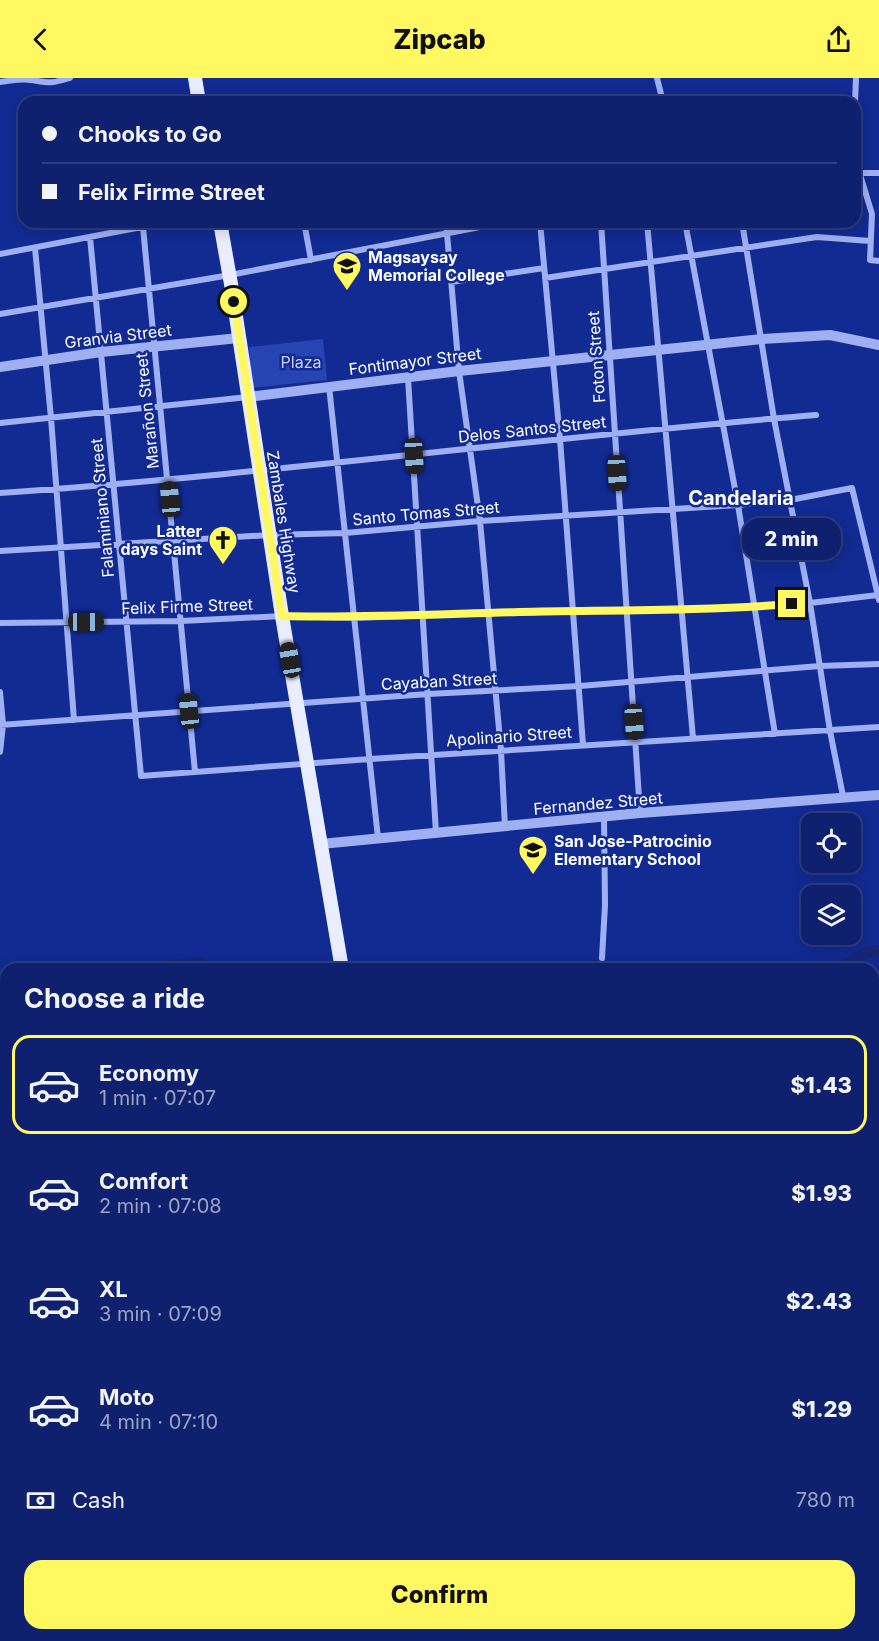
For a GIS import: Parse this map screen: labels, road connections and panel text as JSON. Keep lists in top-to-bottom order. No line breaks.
{"streets":{"main road":["Zambales Highway"],"street":["Granvia Street","Foton Street","Fontimayor Street","Marañon Street","Delos Santos Street","Falaminiano Street","Santo Tomas Street","Felix Firme Street","Cayaban Street","Apolinario Street","Fernandez Street"]},"crossings":[["Granvia Street","Marañon Street"],["Granvia Street","Falaminiano Street"],["Granvia Street","Zambales Highway"],["Foton Street","Fontimayor Street"],["Foton Street","Delos Santos Street"],["Foton Street","Santo Tomas Street"],["Foton Street","Felix Firme Street"],["Foton Street","Cayaban Street"],["Foton Street","Apolinario Street"],["Foton Street","Fernandez Street"],["Fontimayor Street","Marañon Street"],["Fontimayor Street","Falaminiano Street"],["Fontimayor Street","Zambales Highway"],["Marañon Street","Delos Santos Street"],["Marañon Street","Santo Tomas Street"],["Marañon Street","Felix Firme Street"],["Marañon Street","Cayaban Street"],["Marañon Street","Apolinario Street"],["Delos Santos Street","Falaminiano Street"],["Delos Santos Street","Zambales Highway"],["Falaminiano Street","Santo Tomas Street"],["Falaminiano Street","Felix Firme Street"],["Falaminiano Street","Cayaban Street"],["Falaminiano Street","Apolinario Street"],["Santo Tomas Street","Zambales Highway"],["Santo Tomas Street","Felix Firme Street"],["Zambales Highway","Felix Firme Street"],["Zambales Highway","Cayaban Street"],["Zambales Highway","Apolinario Street"],["Zambales Highway","Fernandez Street"]],"districts":["Candelaria"],"parks":["Plaza"],"places":{"school or university":["Magsaysay Memorial College","San Jose-Patrocinio Elementary School"],"church":["Latter days Saint"]},"page":{"header":"Zipcab","banner":["Chooks to Go","Felix Firme Street"],"bubble":"2 min","heading":"Choose a ride","list":[{"name":"Economy","note":"1 min · 07:07","value":"$1.43"},{"name":"Comfort","note":"2 min · 07:08","value":"$1.93"},{"name":"XL","note":"3 min · 07:09","value":"$2.43"},{"name":"Moto","note":"4 min · 07:10","value":"$1.29"}],"pay":["Cash","780 m"],"buttons":"Confirm"}}
